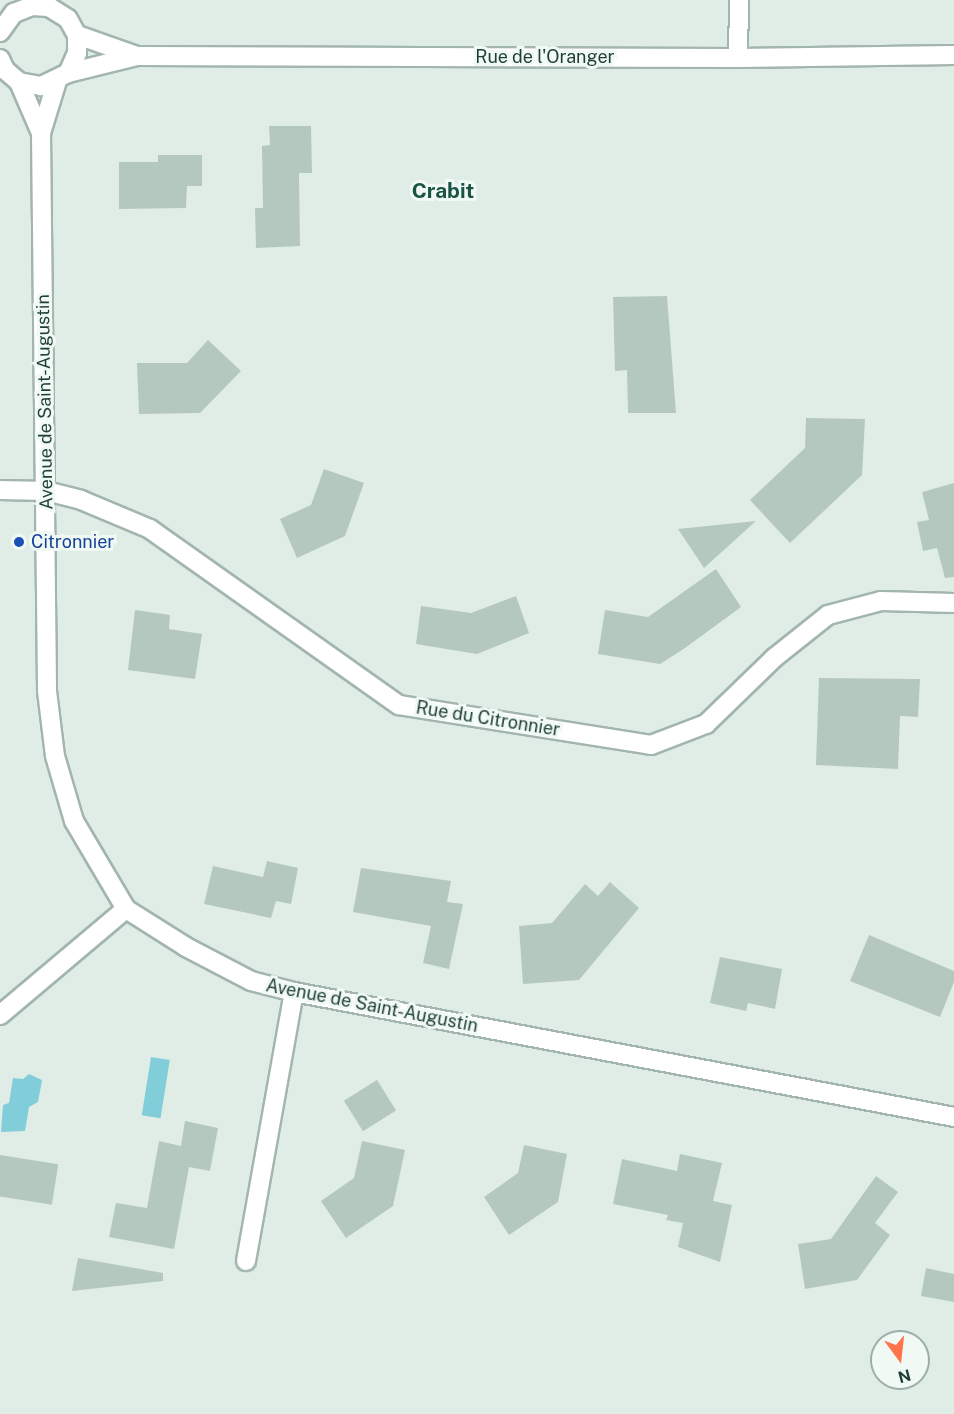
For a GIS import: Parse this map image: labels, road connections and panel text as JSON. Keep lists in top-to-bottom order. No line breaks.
{"streets":{"street":["Rue de l'Oranger","Avenue de Saint-Augustin","Rue du Citronnier"]},"crossings":[["Rue de l'Oranger","Avenue de Saint-Augustin"],["Avenue de Saint-Augustin","Rue du Citronnier"]],"districts":["Crabit"],"places":["Citronnier"],"north":"bottom"}
